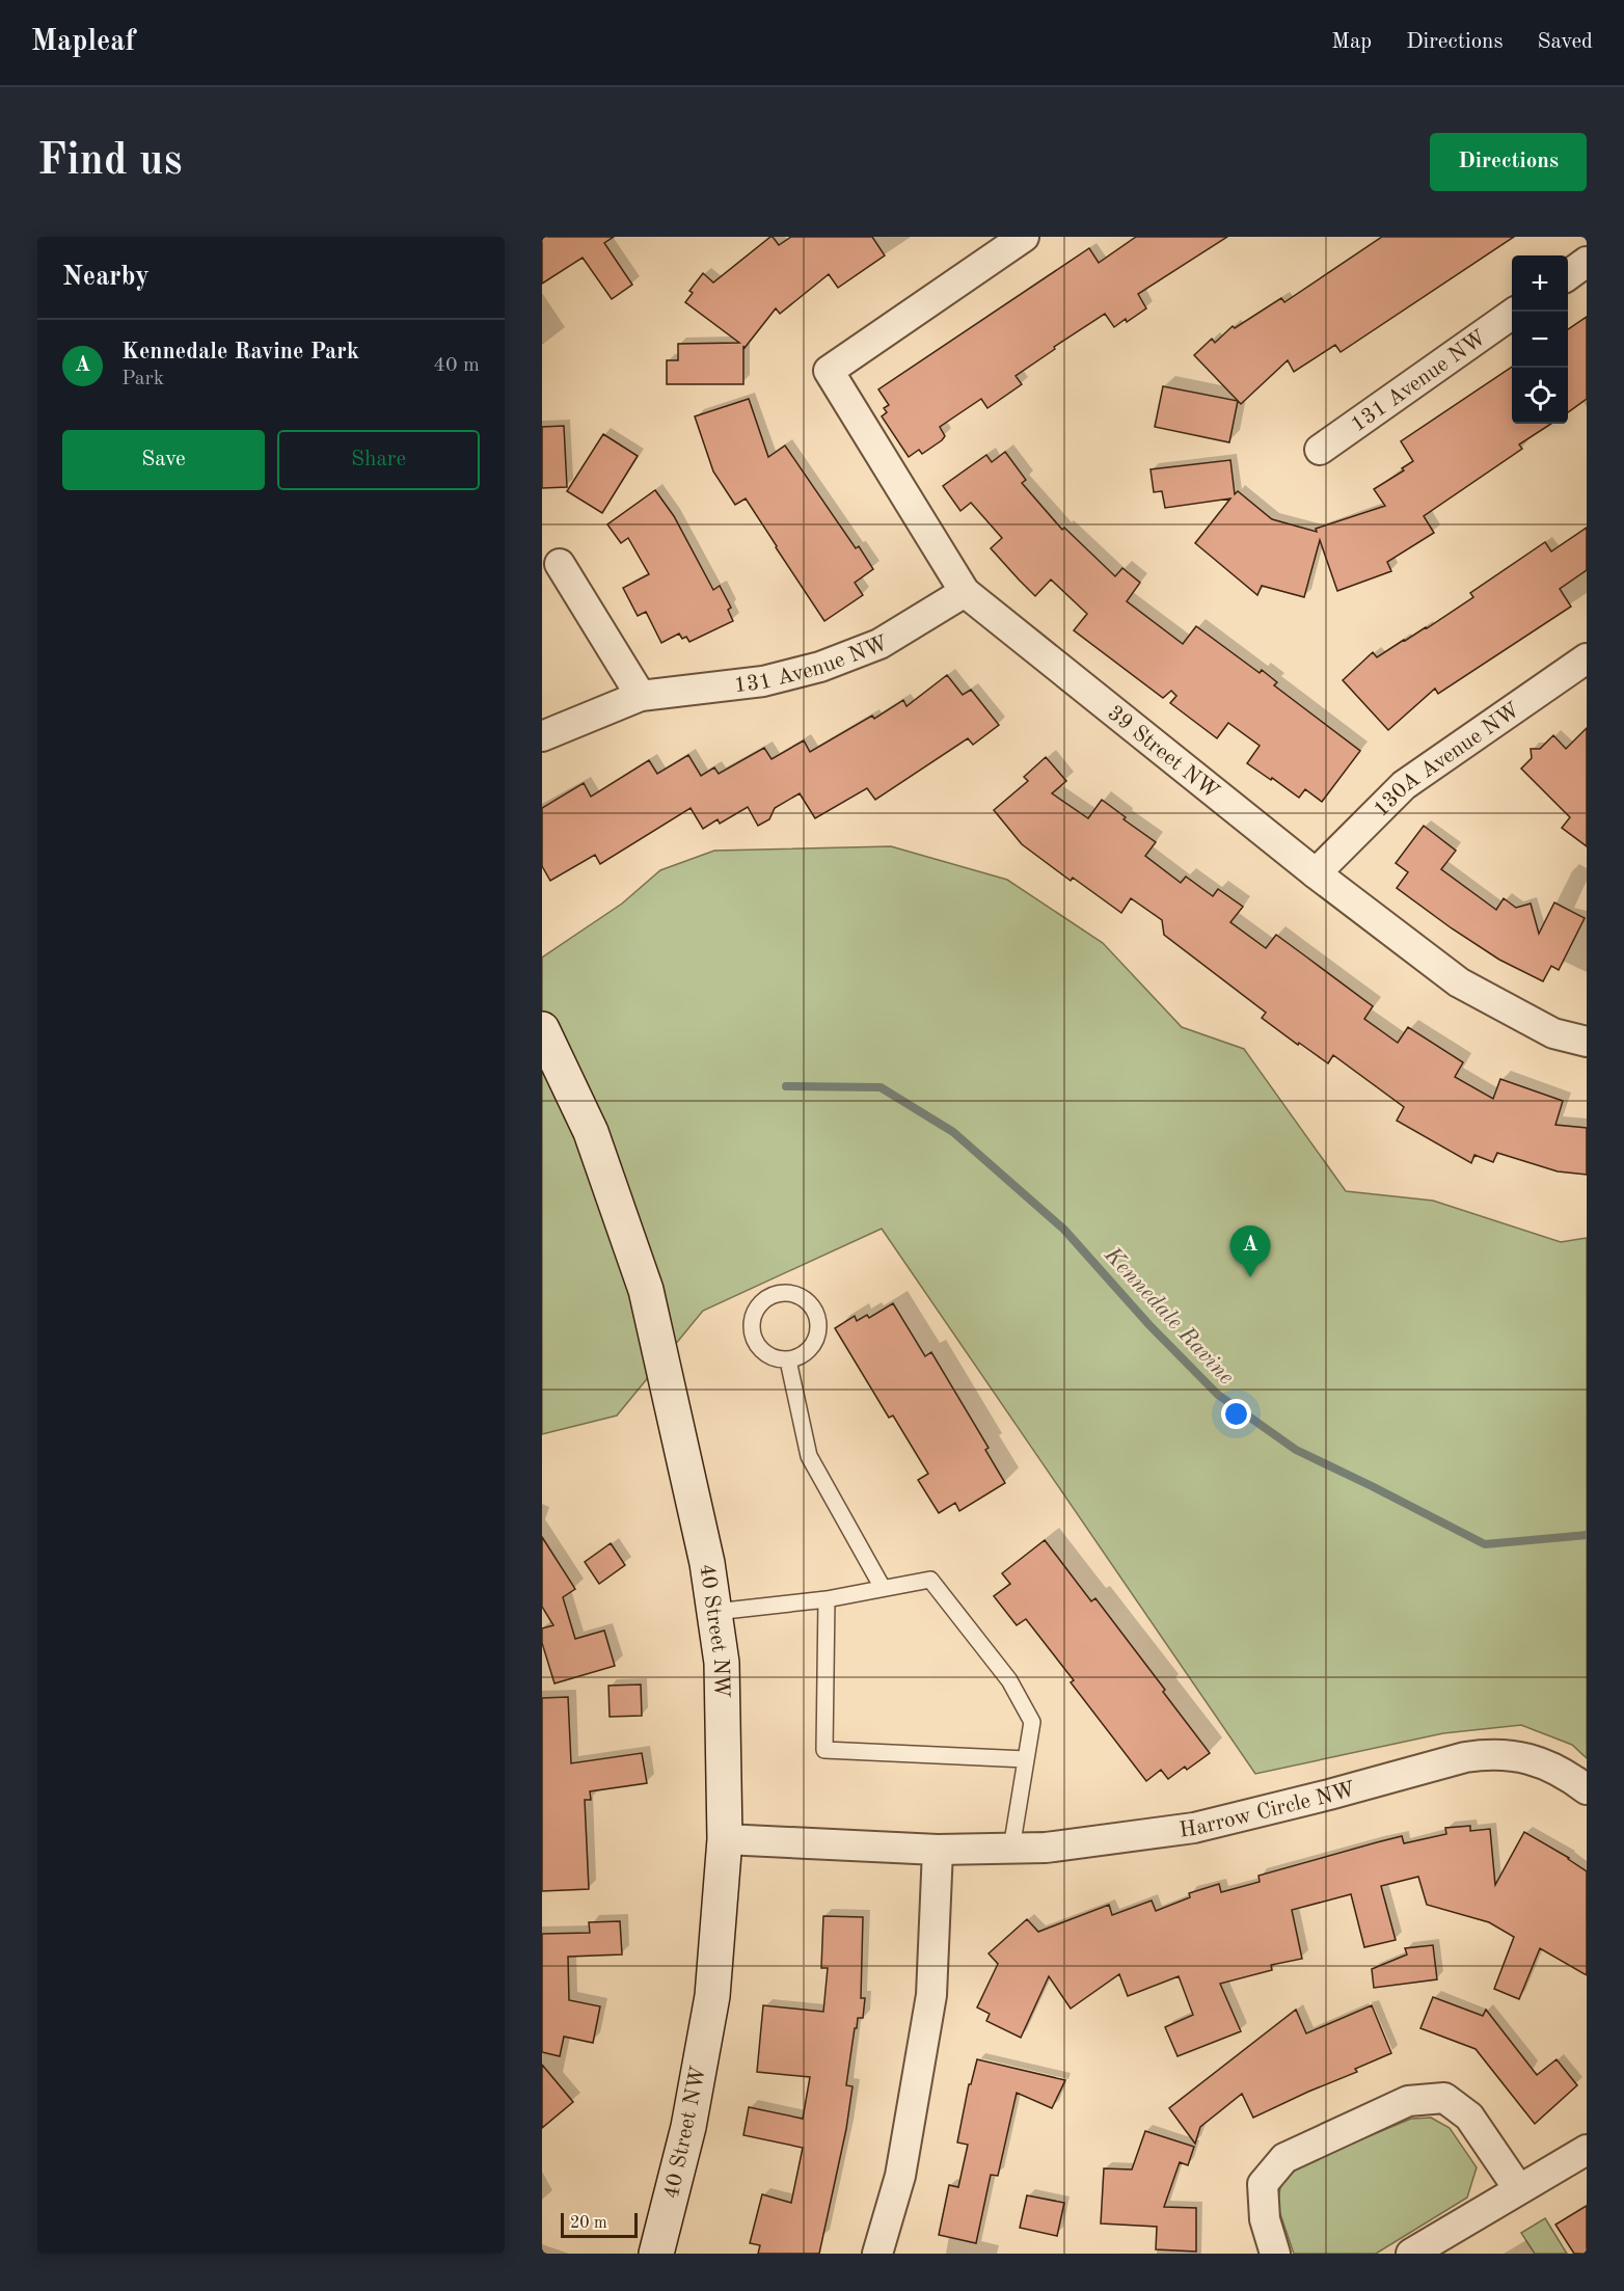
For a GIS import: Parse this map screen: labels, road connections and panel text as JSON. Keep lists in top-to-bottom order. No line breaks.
{"streets":{"street":["131 Avenue NW","39 Street NW","130A Avenue NW","40 Street NW","Harrow Circle NW"]},"crossings":[["131 Avenue NW","39 Street NW"],["39 Street NW","130A Avenue NW"],["40 Street NW","Harrow Circle NW"]],"water":["Kennedale Ravine"],"scale_bar":"20 m","page":{"header":"Mapleaf","nav":["Map","Directions","Saved"],"buttons":["Directions",["Save","Share"]],"title":"Find us","heading":"Nearby","map_buttons":["+","−"],"list":[{"mark":"A","name":"Kennedale Ravine Park","note":"Park","value":"40 m"}],"pins":"A","scale":"20 m"}}
